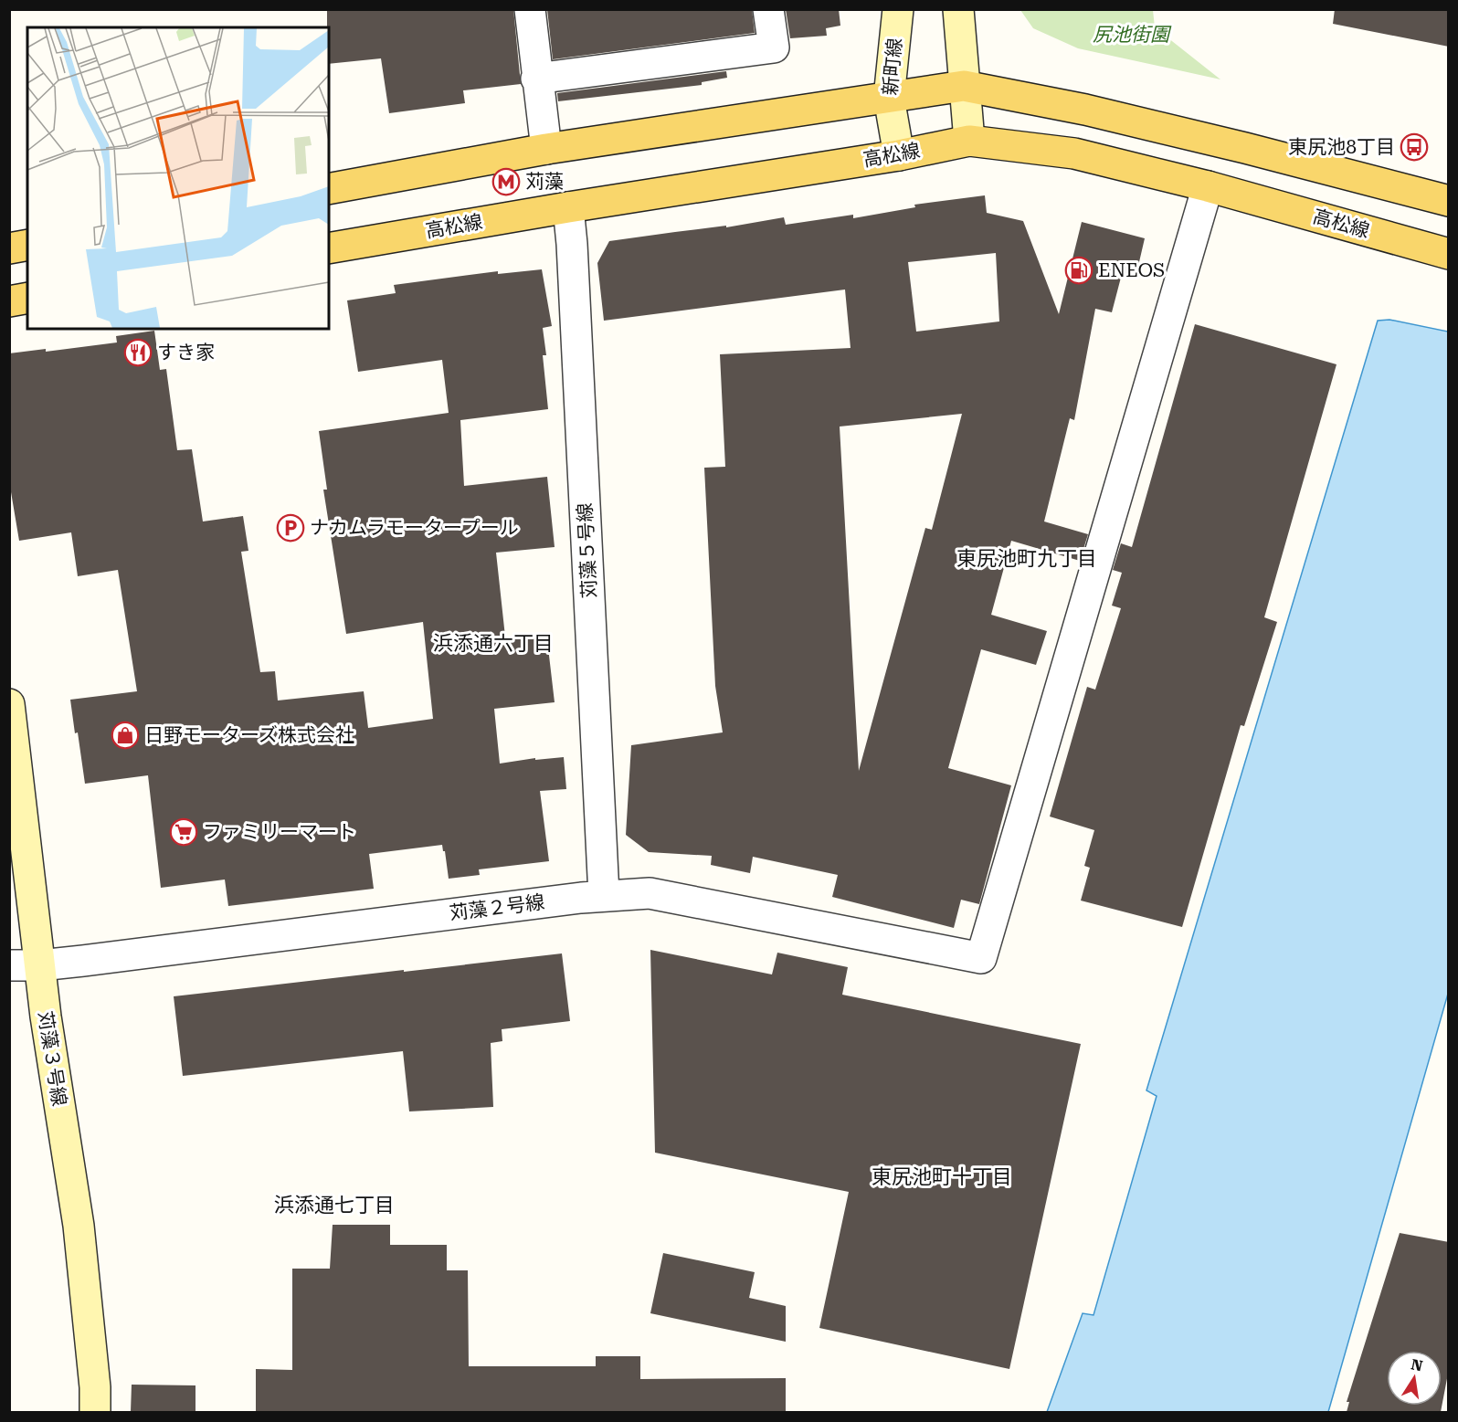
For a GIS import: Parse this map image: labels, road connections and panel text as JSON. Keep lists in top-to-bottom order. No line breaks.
{"streets":{"main road":["高松線"],"street":["新町線","苅藻５号線","苅藻２号線","苅藻３号線"]},"crossings":[["新町線","高松線"],["高松線","苅藻５号線"],["高松線","苅藻２号線"],["苅藻５号線","苅藻２号線"],["苅藻２号線","苅藻３号線"]],"districts":["東尻池町九丁目","浜添通六丁目","東尻池町十丁目","浜添通七丁目"],"parks":["尻池街園"],"places":{"bus stop":["東尻池8丁目"],"metro station":["苅藻"],"fuel station":["ENEOS"],"restaurant":["すき家"],"parking":["ナカムラモータープール"],"shop":["日野モーターズ株式会社"],"supermarket":["ファミリーマート"]},"north":"top"}
